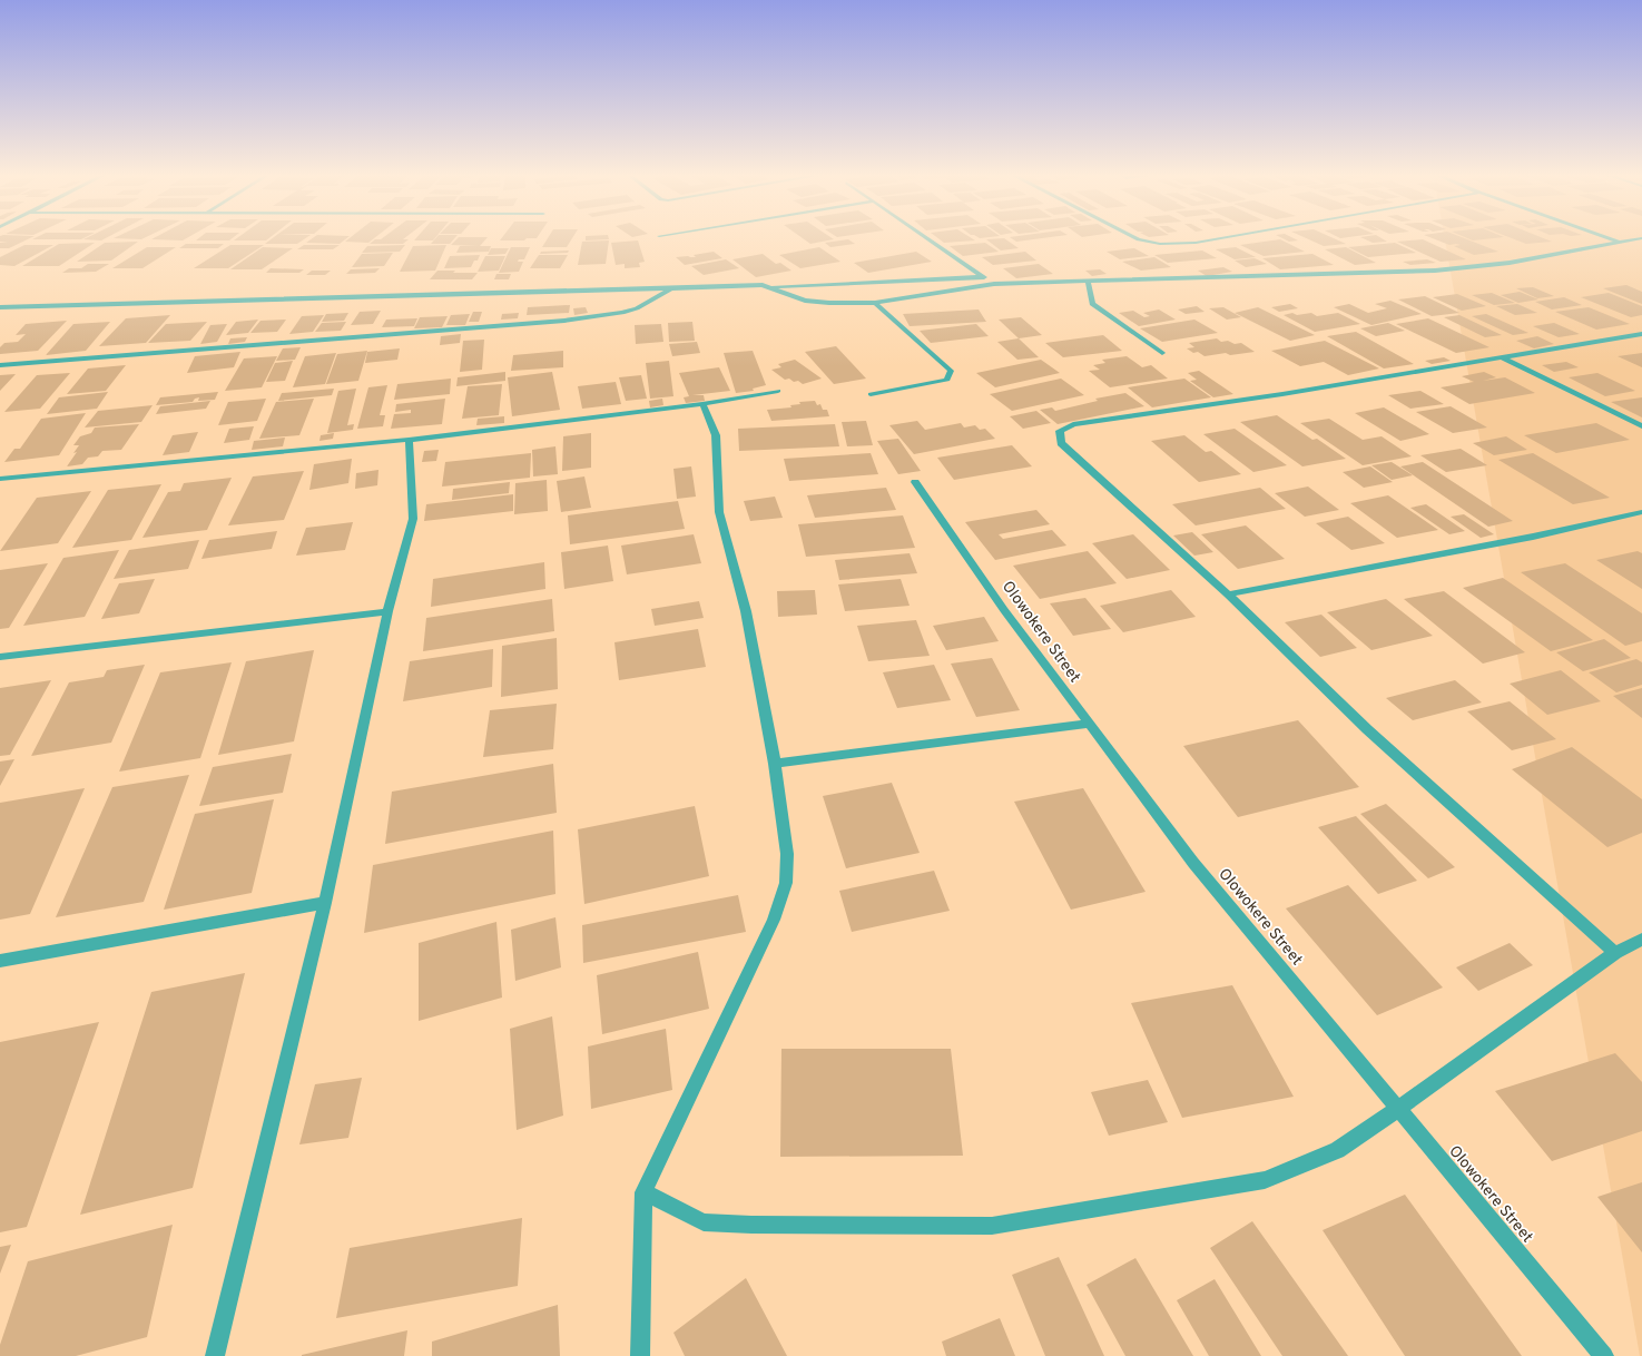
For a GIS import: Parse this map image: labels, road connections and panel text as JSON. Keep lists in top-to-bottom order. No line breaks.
{"streets":{"street":["Olowokere Street"]}}
